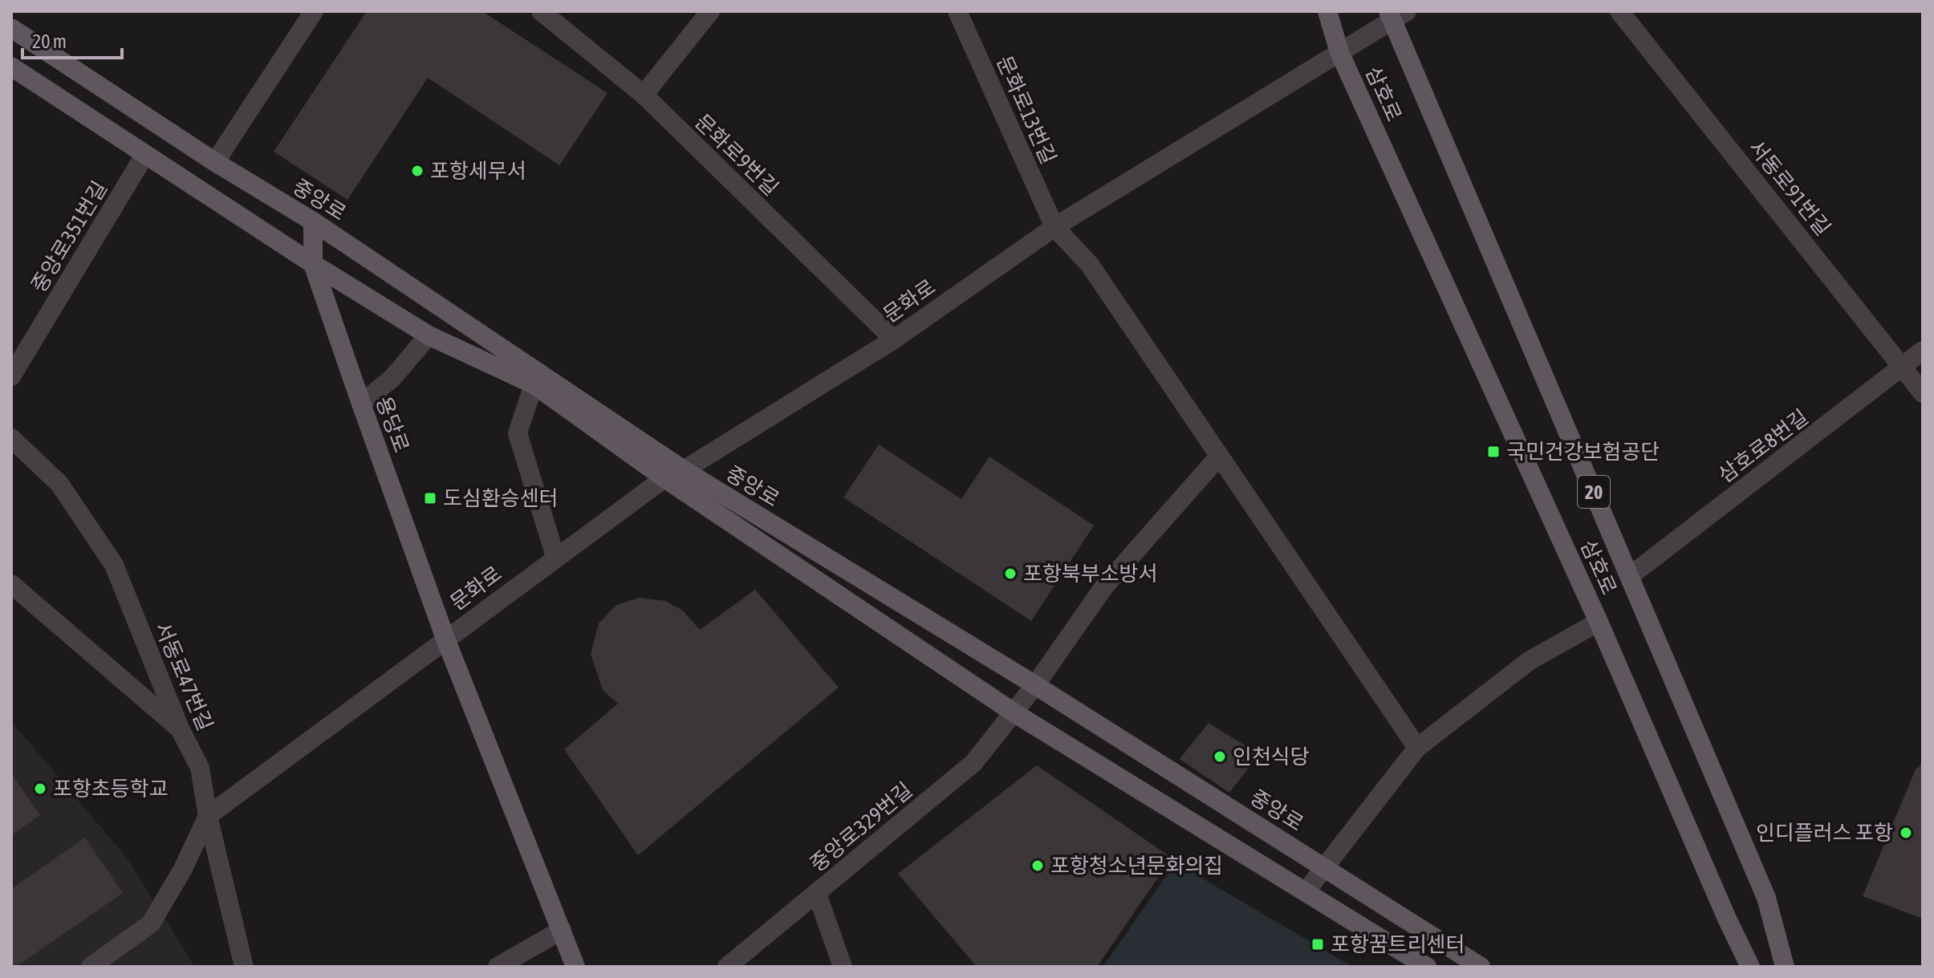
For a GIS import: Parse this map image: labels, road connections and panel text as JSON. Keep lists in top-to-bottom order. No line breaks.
{"streets":{"main road":["삼호로","중앙로","용당로","20"],"street":["문화로13번길","문화로9번길","서동로91번길","중앙로351번길","문화로","삼호로8번길","서동로47번길","중앙로329번길"]},"crossings":[["삼호로","문화로"],["삼호로","삼호로8번길"],["문화로13번길","문화로"],["문화로13번길","중앙로329번길"],["문화로9번길","문화로"],["서동로91번길","삼호로8번길"],["중앙로","중앙로351번길"],["중앙로","문화로"],["중앙로","용당로"],["중앙로","중앙로329번길"],["문화로","용당로"]],"places":{"other":["포항세무서","포항북부소방서","인천식당","포항초등학교","인디플러스 포항","포항청소년문화의집"],"transit":["국민건강보험공단","도심환승센터","포항꿈트리센터"]},"scale_bar":"20 m"}
